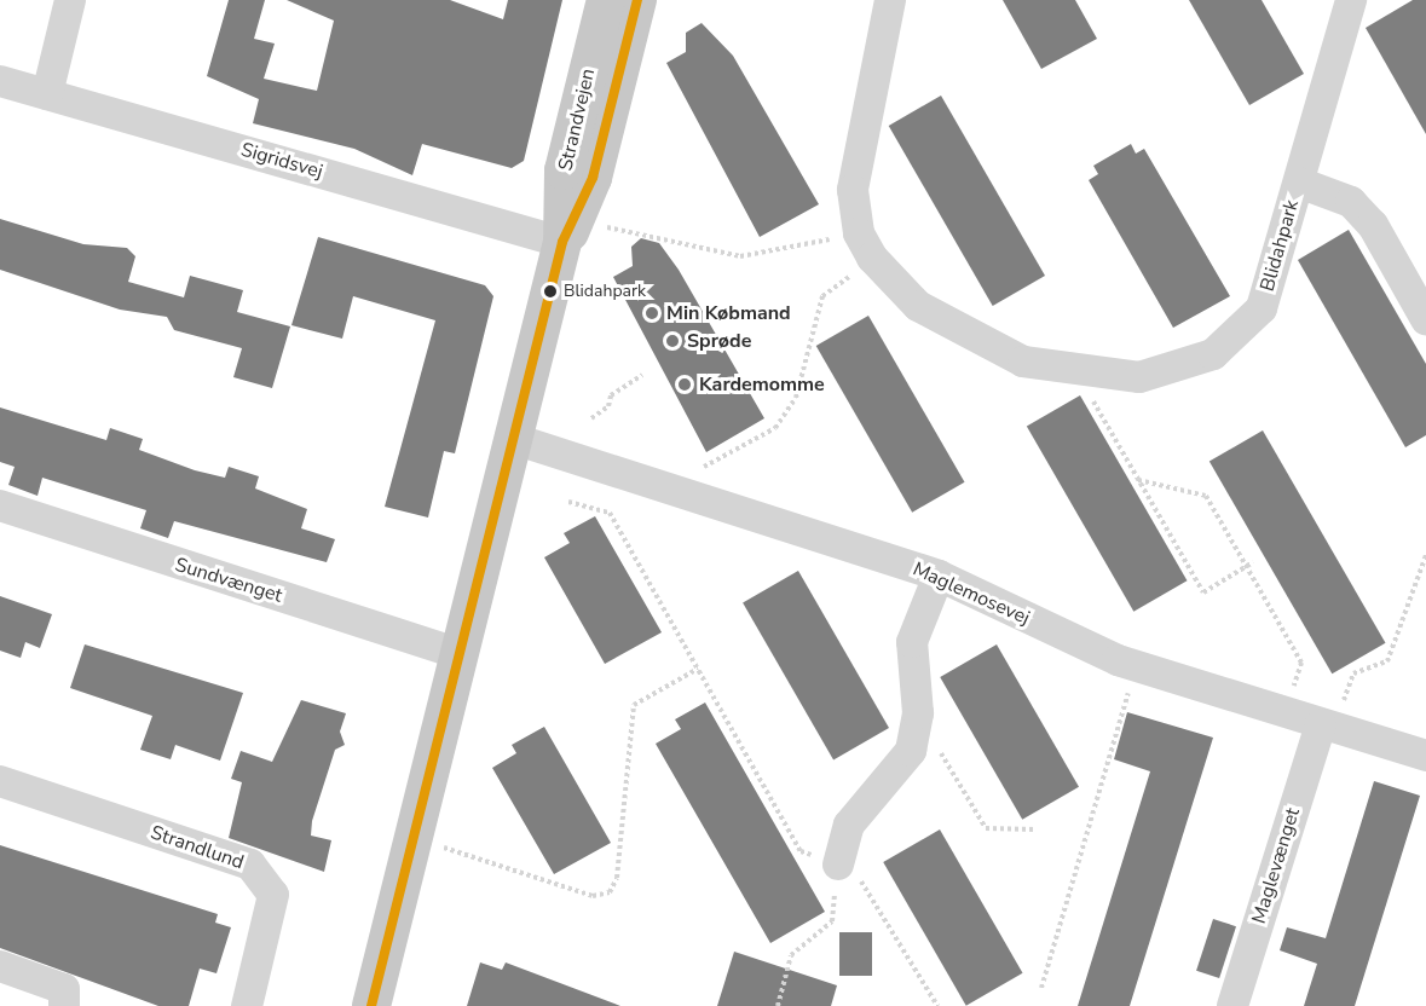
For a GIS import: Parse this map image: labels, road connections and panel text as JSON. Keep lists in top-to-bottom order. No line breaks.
{"streets":{"main road":["Strandvejen"],"street":["Sigridsvej","Blidahpark","Sundvænget","Maglemosevej","Strandlund","Maglevænget"]},"crossings":[["Strandvejen","Sigridsvej"],["Strandvejen","Sundvænget"],["Strandvejen","Maglemosevej"],["Maglemosevej","Maglevænget"]],"places":["Blidahpark","Min Købmand","Sprøde","Kardemomme"]}
